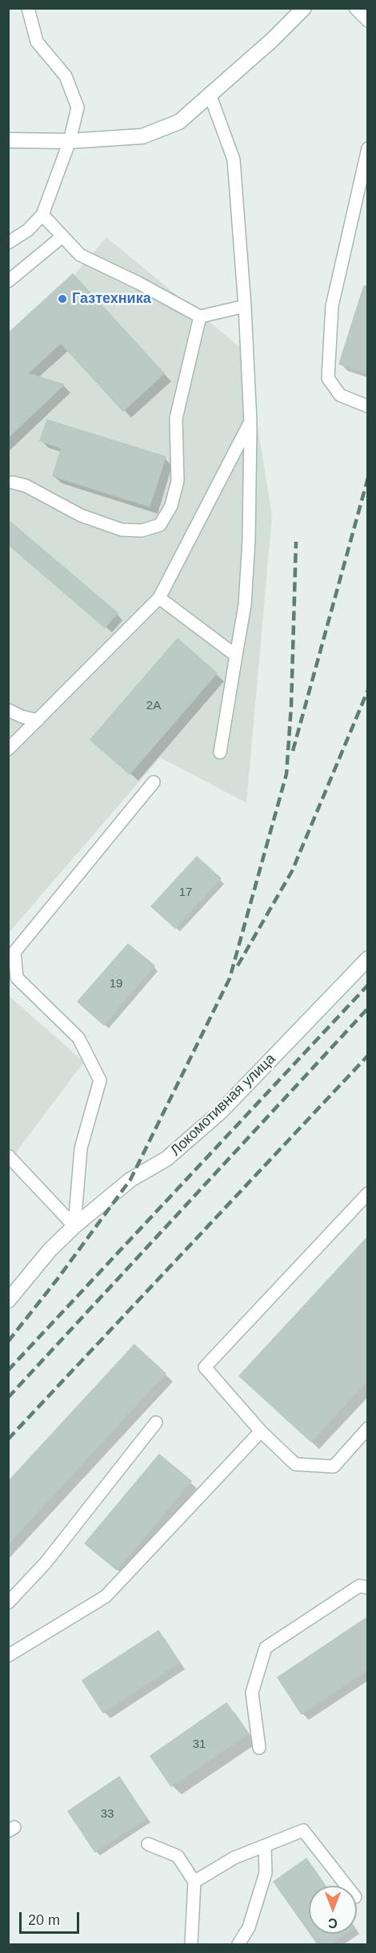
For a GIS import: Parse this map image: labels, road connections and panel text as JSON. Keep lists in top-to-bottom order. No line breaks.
{"streets":{"street":["Локомотивная улица"]},"places":["Газтехника"],"house_numbers":["2А","17","19","31","33"],"scale_bar":"20 m","north":"bottom"}
